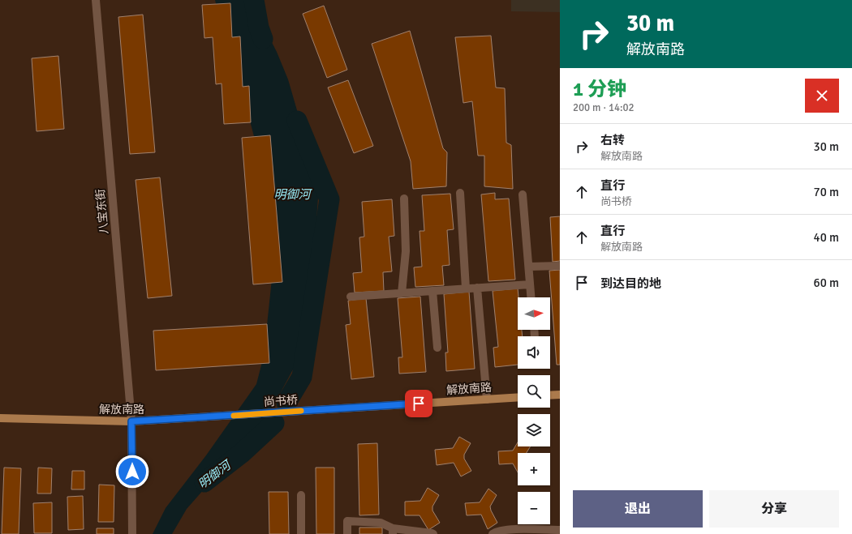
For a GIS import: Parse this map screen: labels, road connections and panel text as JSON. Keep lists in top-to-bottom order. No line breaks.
{"streets":{"street":["八宝东街","解放南路","尚书桥"]},"crossings":[["八宝东街","解放南路"],["解放南路","尚书桥"]],"water":["明御河"],"north":"right","page":{"turn":["30 m","解放南路"],"heading":["1 分钟","200 m · 14:02"],"list":[{"name":"右转","note":"解放南路","value":"30 m"},{"name":"直行","note":"尚书桥","value":"70 m"},{"name":"直行","note":"解放南路","value":"40 m"},{"name":"到达目的地","value":"60 m"}],"map_buttons":["+","−"],"buttons":["退出","分享"]}}
